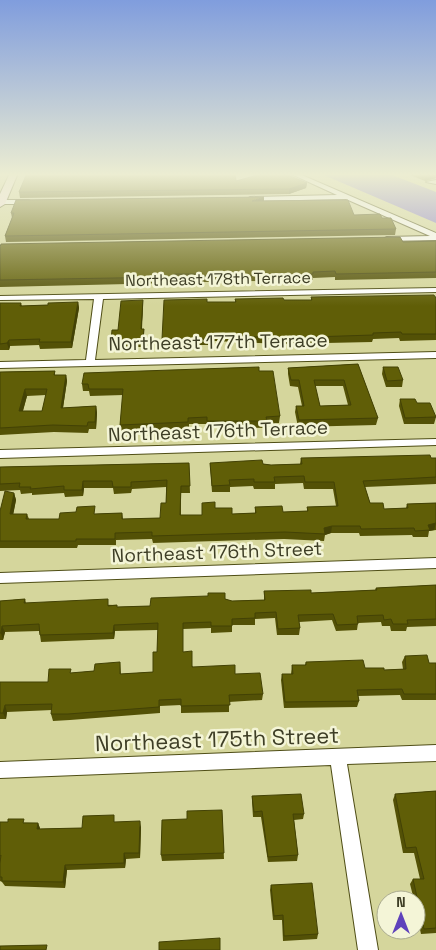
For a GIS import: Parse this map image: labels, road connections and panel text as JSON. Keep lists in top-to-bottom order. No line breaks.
{"streets":{"street":["Northeast 178th Terrace","Northeast 177th Terrace","Northeast 176th Terrace","Northeast 176th Street","Northeast 175th Street"]},"north":"top"}
